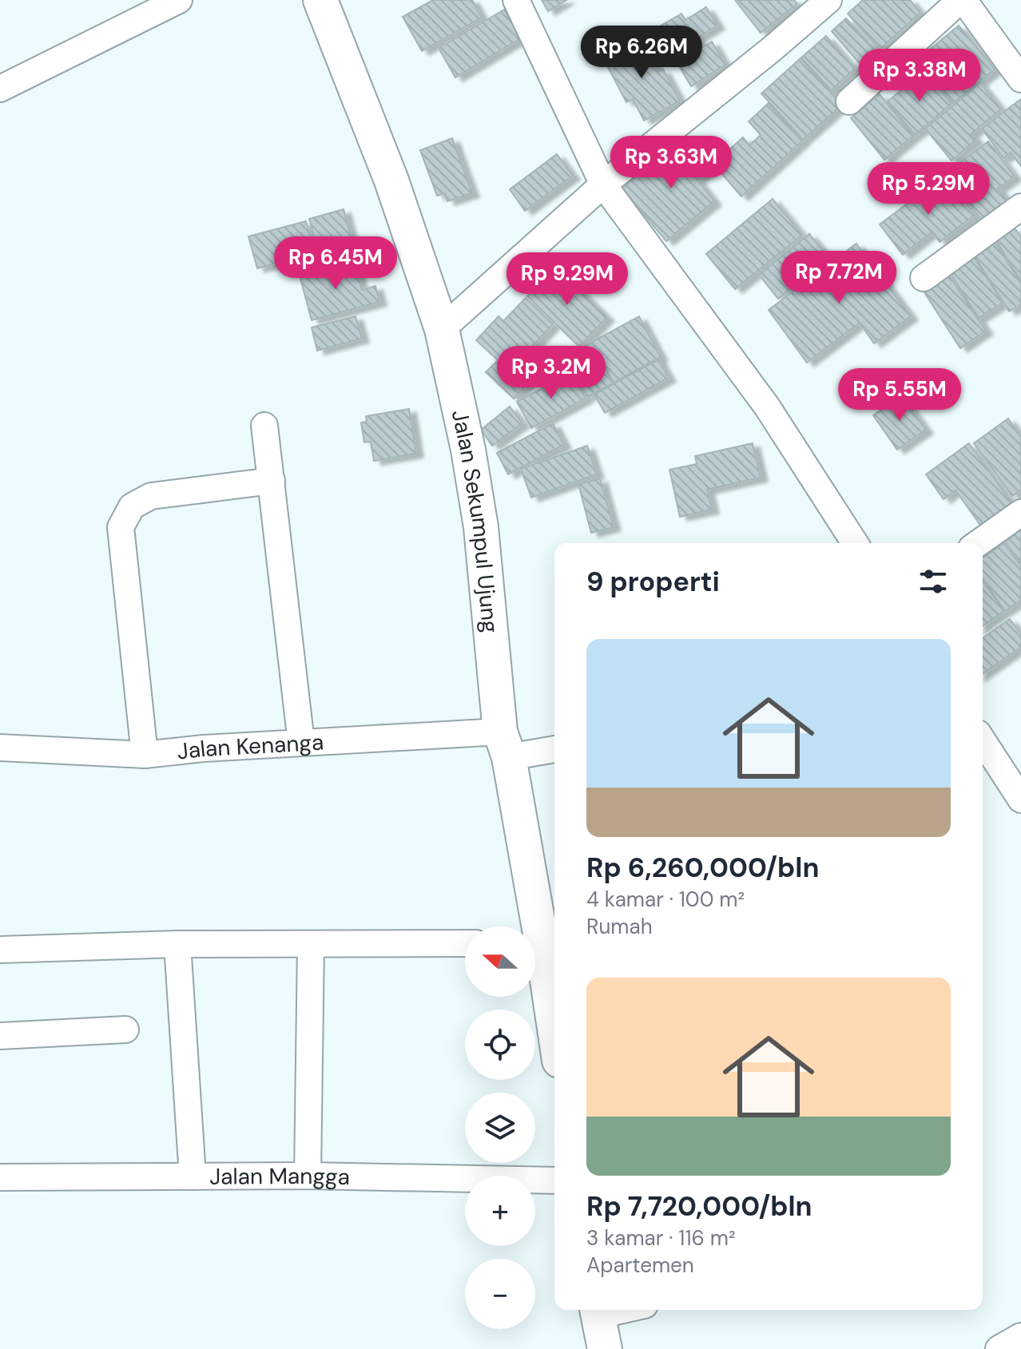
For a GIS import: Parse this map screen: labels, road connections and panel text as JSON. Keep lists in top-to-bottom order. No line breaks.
{"streets":{"main road":["Jalan Sekumpul Ujung"],"street":["Jalan Kenanga","Jalan Mangga"]},"crossings":[["Jalan Sekumpul Ujung","Jalan Kenanga"]],"north":"left","page":{"price":["Rp 6.26M","Rp 3.38M","Rp 3.63M","Rp 5.29M","Rp 6.45M","Rp 7.72M","Rp 9.29M","Rp 3.2M","Rp 5.55M"],"heading":"9 properti","list":[{"name":"Rp 6,260,000/bln","note":"4 kamar · 100 m² · Rumah"},{"name":"Rp 7,720,000/bln","note":"3 kamar · 116 m² · Apartemen"}],"map_buttons":["+","−"]}}
